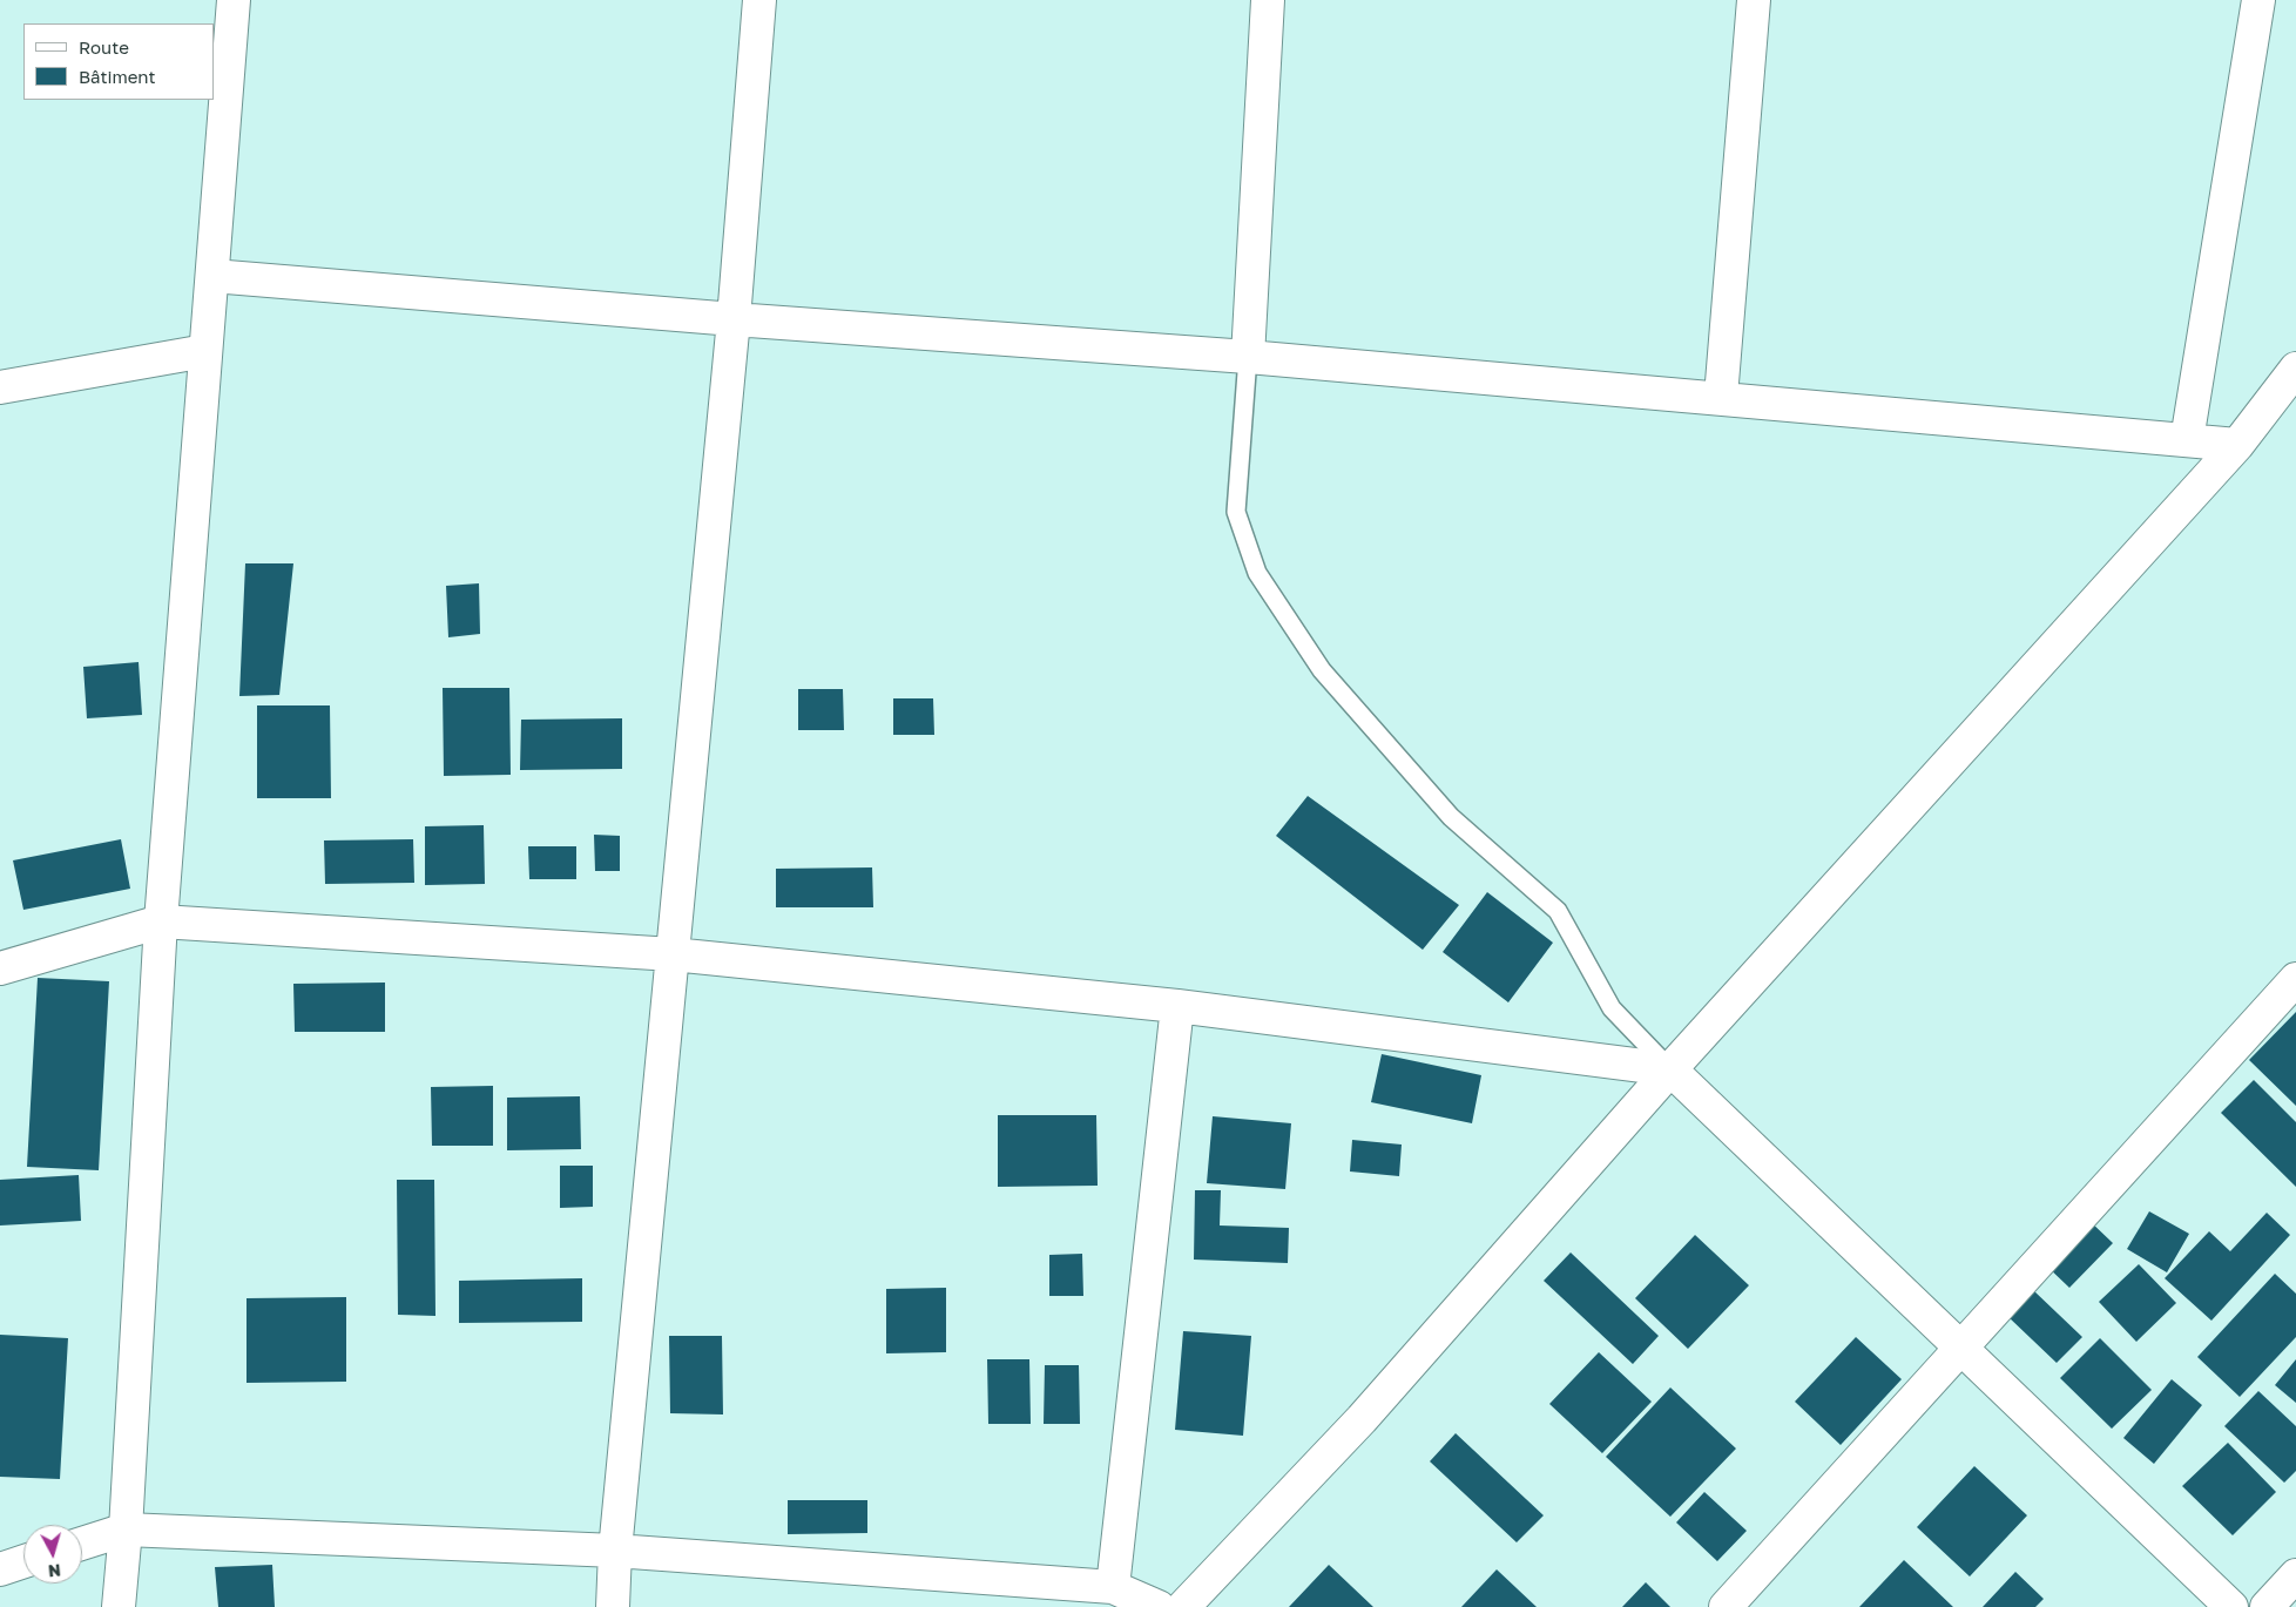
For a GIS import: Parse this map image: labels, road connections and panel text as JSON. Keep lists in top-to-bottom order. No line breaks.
{"legend":["Route","Bâtiment"],"north":"bottom"}
